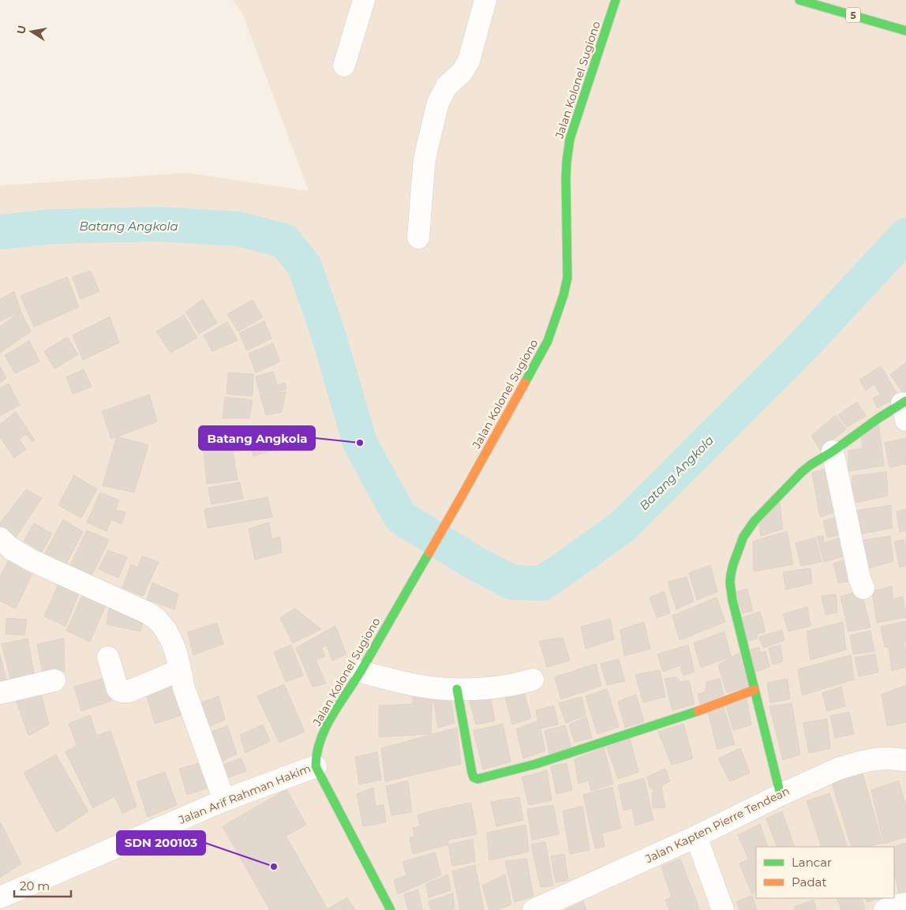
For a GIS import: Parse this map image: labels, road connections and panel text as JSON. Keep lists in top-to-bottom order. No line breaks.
{"streets":{"main road":["5","Jalan Kolonel Sugiono"],"street":["Jalan Arif Rahman Hakim","Jalan Kapten Pierre Tendean"]},"crossings":[["Jalan Kolonel Sugiono","Jalan Arif Rahman Hakim"]],"water":["Batang Angkola"],"places":["Batang Angkola","SDN 200103"],"legend":["Lancar","Padat"],"scale_bar":"20 m","north":"left"}
